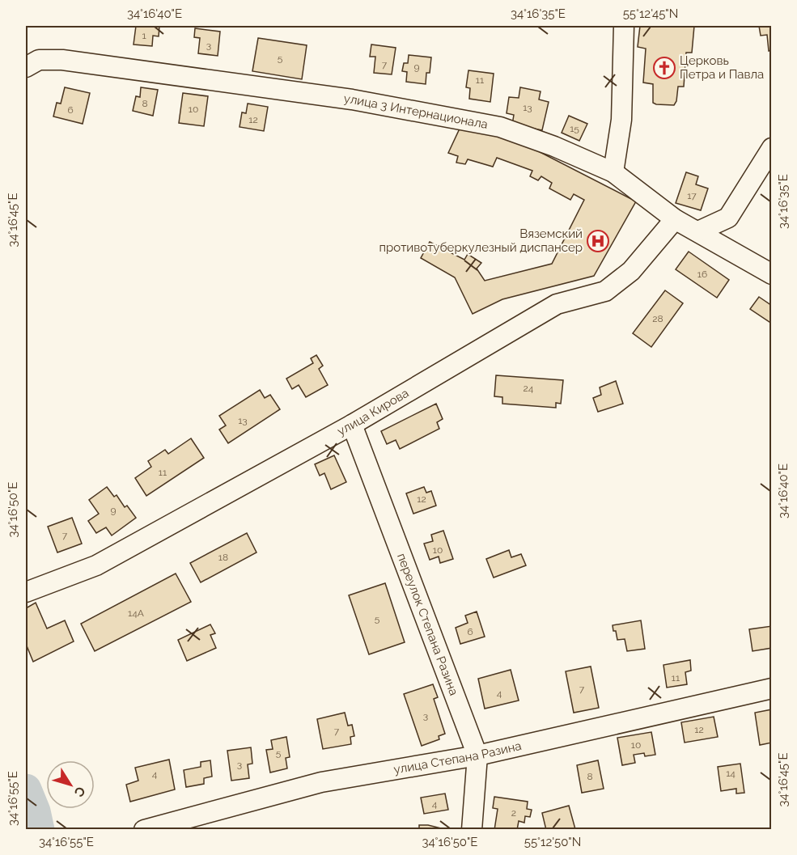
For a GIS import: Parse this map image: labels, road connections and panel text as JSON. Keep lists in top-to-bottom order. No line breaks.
{"streets":{"street":["улица 3 Интернационала","улица Кирова","переулок Степана Разина","улица Степана Разина"]},"crossings":[["улица 3 Интернационала","улица Кирова"],["улица Кирова","переулок Степана Разина"],["переулок Степана Разина","улица Степана Разина"]],"places":{"church":["Церковь Петра и Павла"],"hospital":["Вяземский противотуберкулезный диспансер"]},"house_numbers":["1","3","5","7","9","11","8","13","10","6","12","15","17","16","28","24","13","11","12","9","7","10","18","14А","5","6","11","7","4","3","12","7","10","5","3","14","4","8","4","2"],"north":"bottom right","coordinates":["34°16'40\"E","34°16'35\"E","55°12'45\"N","34°16'45\"E","34°16'50\"E","34°16'55\"E","55°12'50\"N"]}
